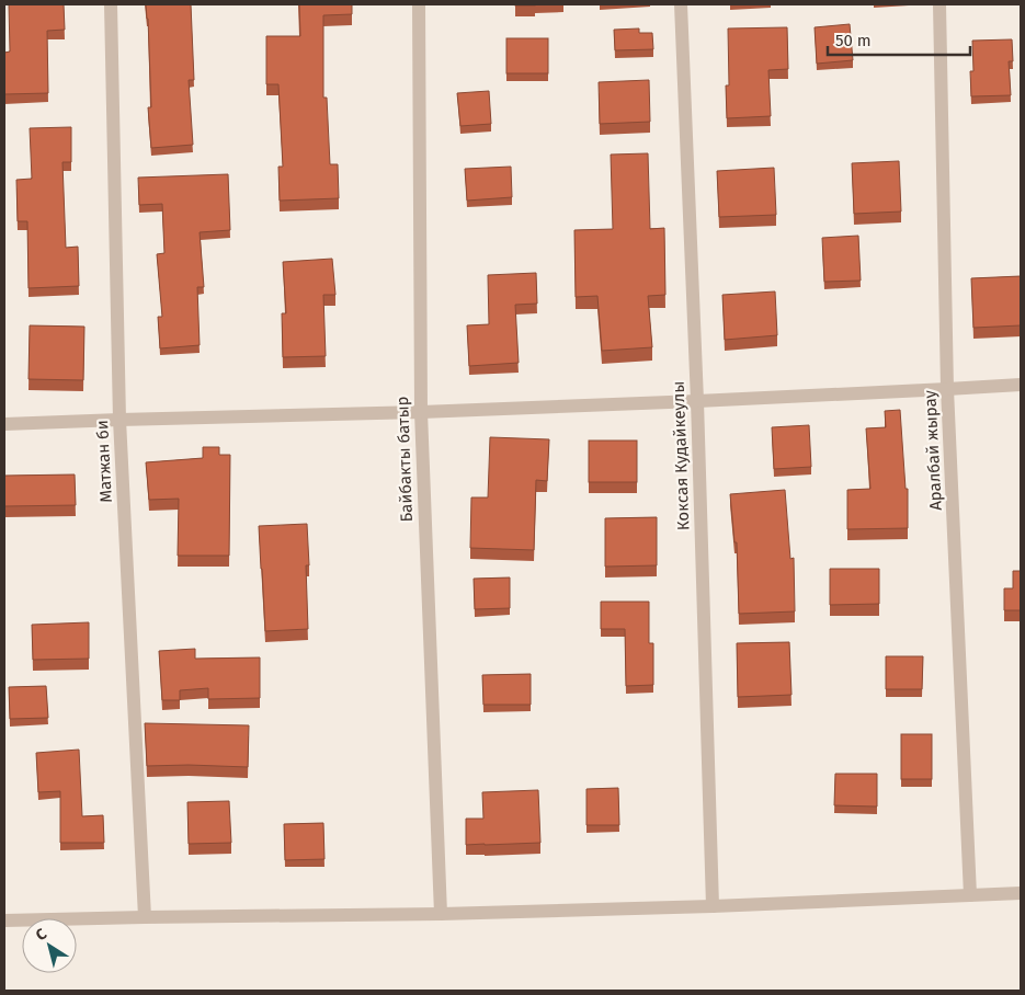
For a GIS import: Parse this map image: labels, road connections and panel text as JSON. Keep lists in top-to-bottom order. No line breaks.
{"streets":{"street":["Аралбай жырау","Коксая Кудайкеулы","Байбакты батыр","Матжан би"]},"scale_bar":"50 m","north":"top left"}
